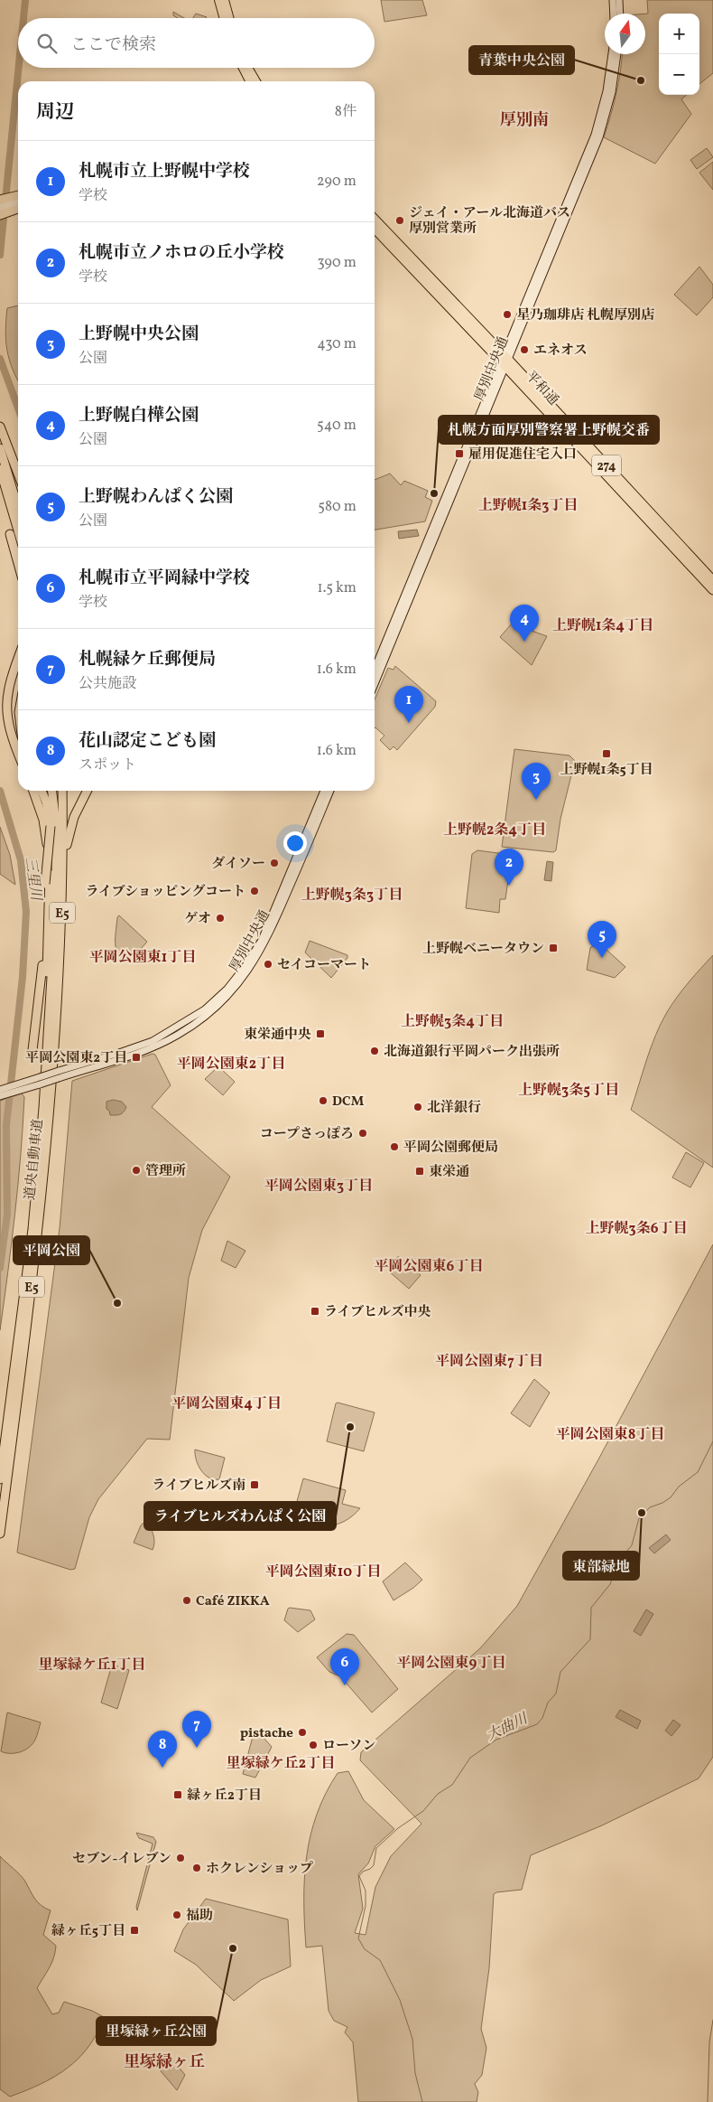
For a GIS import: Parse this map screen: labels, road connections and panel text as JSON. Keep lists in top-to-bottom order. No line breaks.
{"streets":{"highway":["平和通","274","E5","道央自動車道"],"main road":["厚別中央通"]},"crossings":[["厚別中央通","平和通"]],"districts":["厚別南","上野幌1条3丁目","上野幌1条4丁目","上野幌2条4丁目","上野幌3条3丁目","平岡公園東1丁目","上野幌3条4丁目","平岡公園東2丁目","上野幌3条5丁目","平岡公園東3丁目","上野幌3条6丁目","平岡公園東6丁目","平岡公園東7丁目","平岡公園東4丁目","平岡公園東8丁目","平岡公園東10丁目","平岡公園東9丁目","里塚緑ケ丘1丁目","里塚緑ケ丘2丁目","里塚緑ヶ丘"],"water":["三里川","大曲川"],"places":{"other":["青葉中央公園","ジェイ・アール北海道バス 厚別営業所","星乃珈琲店 札幌厚別店","エネオス","札幌方面厚別警察署上野幌交番","ダイソー","ライブショッピングコート","ゲオ","セイコーマート","北海道銀行平岡パーク出張所","DCM","北洋銀行","コープさっぽろ","平岡公園郵便局","管理所","平岡公園","ライブヒルズわんぱく公園","東部緑地","Café ZIKKA","pistache","ローソン","セブン-イレブン","ホクレンショップ","福助","里塚緑ヶ丘公園"],"transit":["雇用促進住宅入口","上野幌1条5丁目","上野幌ベニータウン","東栄通中央","平岡公園東2丁目","東栄通","ライブヒルズ中央","ライブヒルズ南","緑ヶ丘2丁目","緑ヶ丘5丁目"]},"north":"top","page":{"map_buttons":["+","−"],"search":"ここで検索","heading":["周辺","8件"],"list":[{"mark":"1","name":"札幌市立上野幌中学校","note":"学校","value":"290 m"},{"mark":"2","name":"札幌市立ノホロの丘小学校","note":"学校","value":"390 m"},{"mark":"3","name":"上野幌中央公園","note":"公園","value":"430 m"},{"mark":"4","name":"上野幌白樺公園","note":"公園","value":"540 m"},{"mark":"5","name":"上野幌わんぱく公園","note":"公園","value":"580 m"},{"mark":"6","name":"札幌市立平岡緑中学校","note":"学校","value":"1.5 km"},{"mark":"7","name":"札幌緑ケ丘郵便局","note":"公共施設","value":"1.6 km"},{"mark":"8","name":"花山認定こども園","note":"スポット","value":"1.6 km"}],"pins":["4","1","3","2","5","6","7","8"]}}
